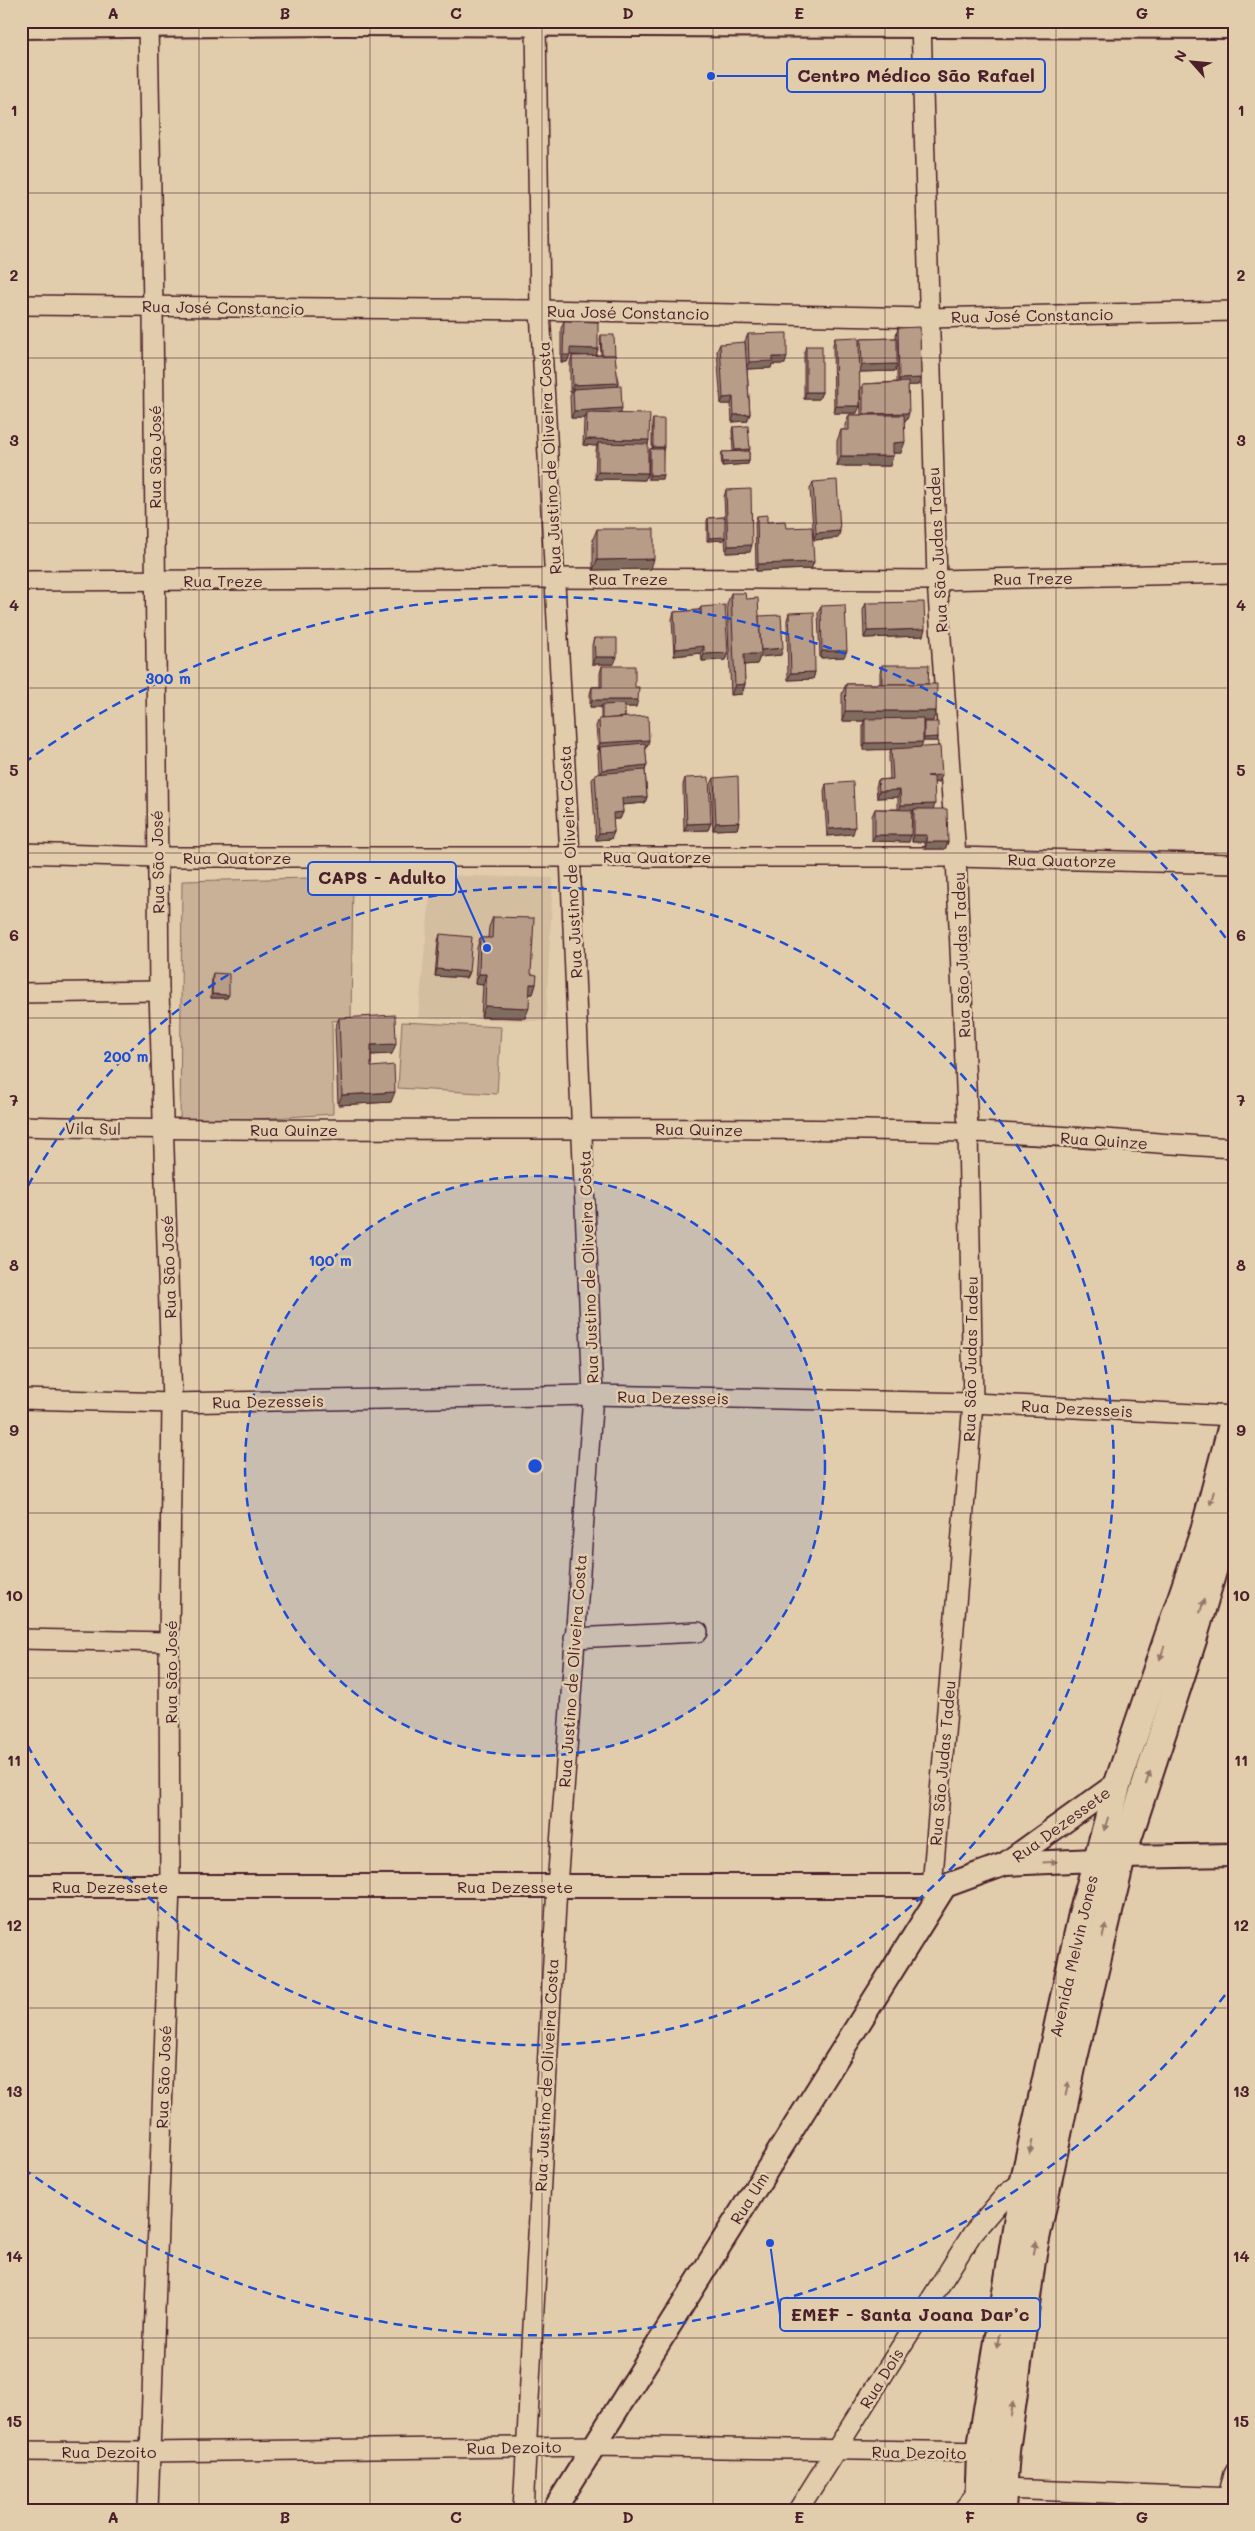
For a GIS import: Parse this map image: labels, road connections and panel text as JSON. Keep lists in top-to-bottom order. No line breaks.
{"streets":{"main road":["Avenida Melvin Jones"],"street":["Rua José Constancio","Rua São José","Rua Justino de Oliveira Costa","Rua São Judas Tadeu","Rua Treze","Rua Quatorze","Vila Sul","Rua Quinze","Rua Dezesseis","Rua Dezessete","Rua Um","Rua Dois","Rua Dezoito"]},"crossings":[["Rua José Constancio","Rua São José"],["Rua José Constancio","Rua Justino de Oliveira Costa"],["Rua José Constancio","Rua São Judas Tadeu"],["Rua São José","Rua Treze"],["Rua São José","Rua Quatorze"],["Rua São José","Vila Sul"],["Rua São José","Rua Quinze"],["Rua São José","Rua Dezesseis"],["Rua São José","Rua Dezessete"],["Rua São José","Rua Dezoito"],["Rua Justino de Oliveira Costa","Rua Treze"],["Rua Justino de Oliveira Costa","Rua Quatorze"],["Rua Justino de Oliveira Costa","Rua Quinze"],["Rua Justino de Oliveira Costa","Rua Dezesseis"],["Rua Justino de Oliveira Costa","Rua Dezessete"],["Rua Justino de Oliveira Costa","Rua Dezoito"],["Rua São Judas Tadeu","Rua Treze"],["Rua São Judas Tadeu","Rua Quatorze"],["Rua São Judas Tadeu","Rua Quinze"],["Rua São Judas Tadeu","Rua Dezesseis"],["Rua São Judas Tadeu","Rua Dezessete"],["Rua São Judas Tadeu","Rua Um"],["Vila Sul","Rua Quinze"],["Rua Dezesseis","Avenida Melvin Jones"],["Rua Dezessete","Avenida Melvin Jones"],["Rua Dezessete","Rua Um"],["Avenida Melvin Jones","Rua Dois"],["Avenida Melvin Jones","Rua Dezoito"],["Rua Um","Rua Dezoito"],["Rua Dois","Rua Dezoito"]],"places":["Centro Médico São Rafael","CAPS - Adulto","EMEF - Santa Joana Dar’c"],"north":"top left","grid":{"columns":["A","B","C","D","E","F","G"],"rows":["1","2","3","4","5","6","7","8","9","10","11","12","13","14","15"]},"rings":["300 m","200 m","100 m"]}
